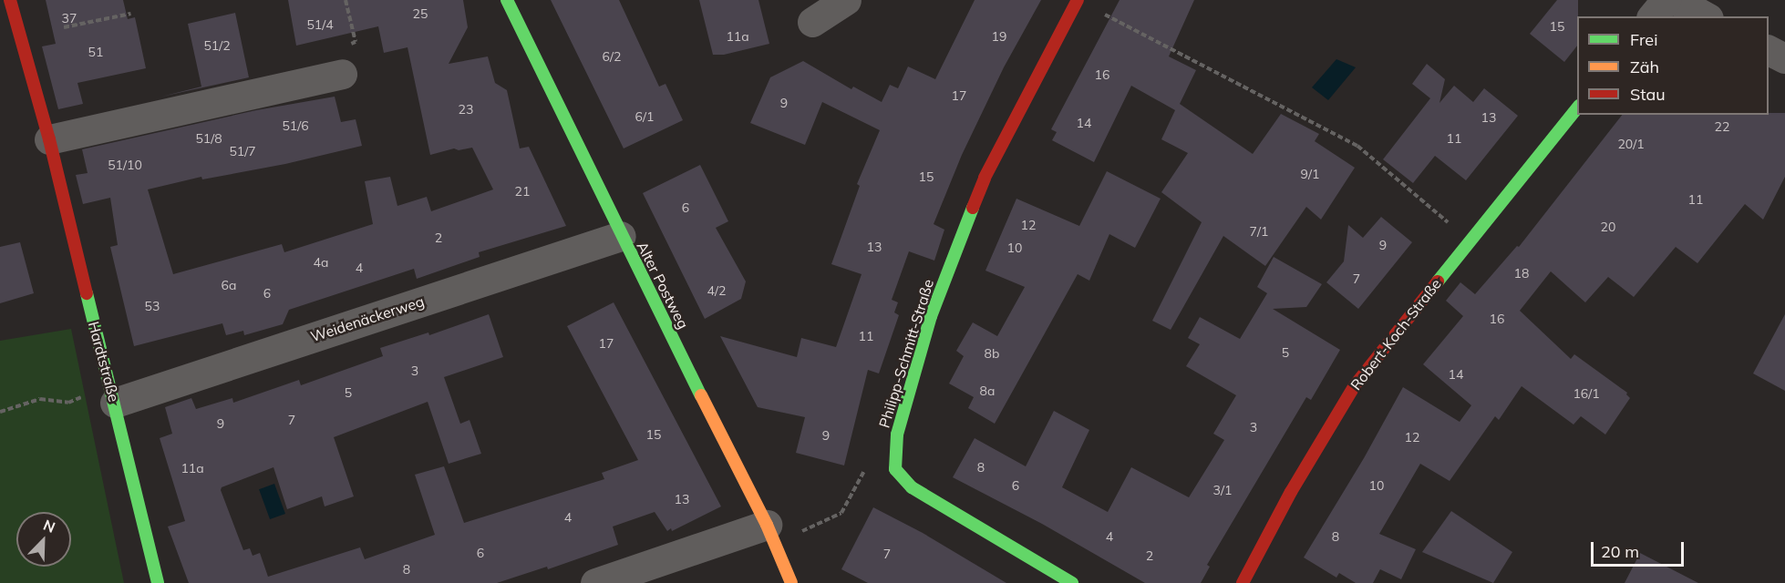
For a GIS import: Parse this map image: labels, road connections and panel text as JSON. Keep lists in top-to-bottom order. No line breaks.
{"streets":{"street":["Alter Postweg","Weidenäckerweg","Robert-Koch-Straße","Philipp-Schmitt-Straße","Hardtstraße"]},"crossings":[["Alter Postweg","Weidenäckerweg"],["Weidenäckerweg","Hardtstraße"]],"house_numbers":["25","37","51/4","15","11a","19","51/2","51","6/2","16","17","9","23","6/1","13","14","51/6","22","51/8","11","20/1","51/7","51/10","9/1","15","21","11","6","12","20","7/1","2","9","13","10","4a","4","18","7","6a","4/2","6","53","16","11","17","5","8b","3","14","8a","5","16/1","7","9","3","15","9","12","8","11a","6","10","3/1","13","4","4","8","6","7","2","8"],"legend":["Frei","Zäh","Stau"],"scale_bar":"20 m","north":"top right"}
